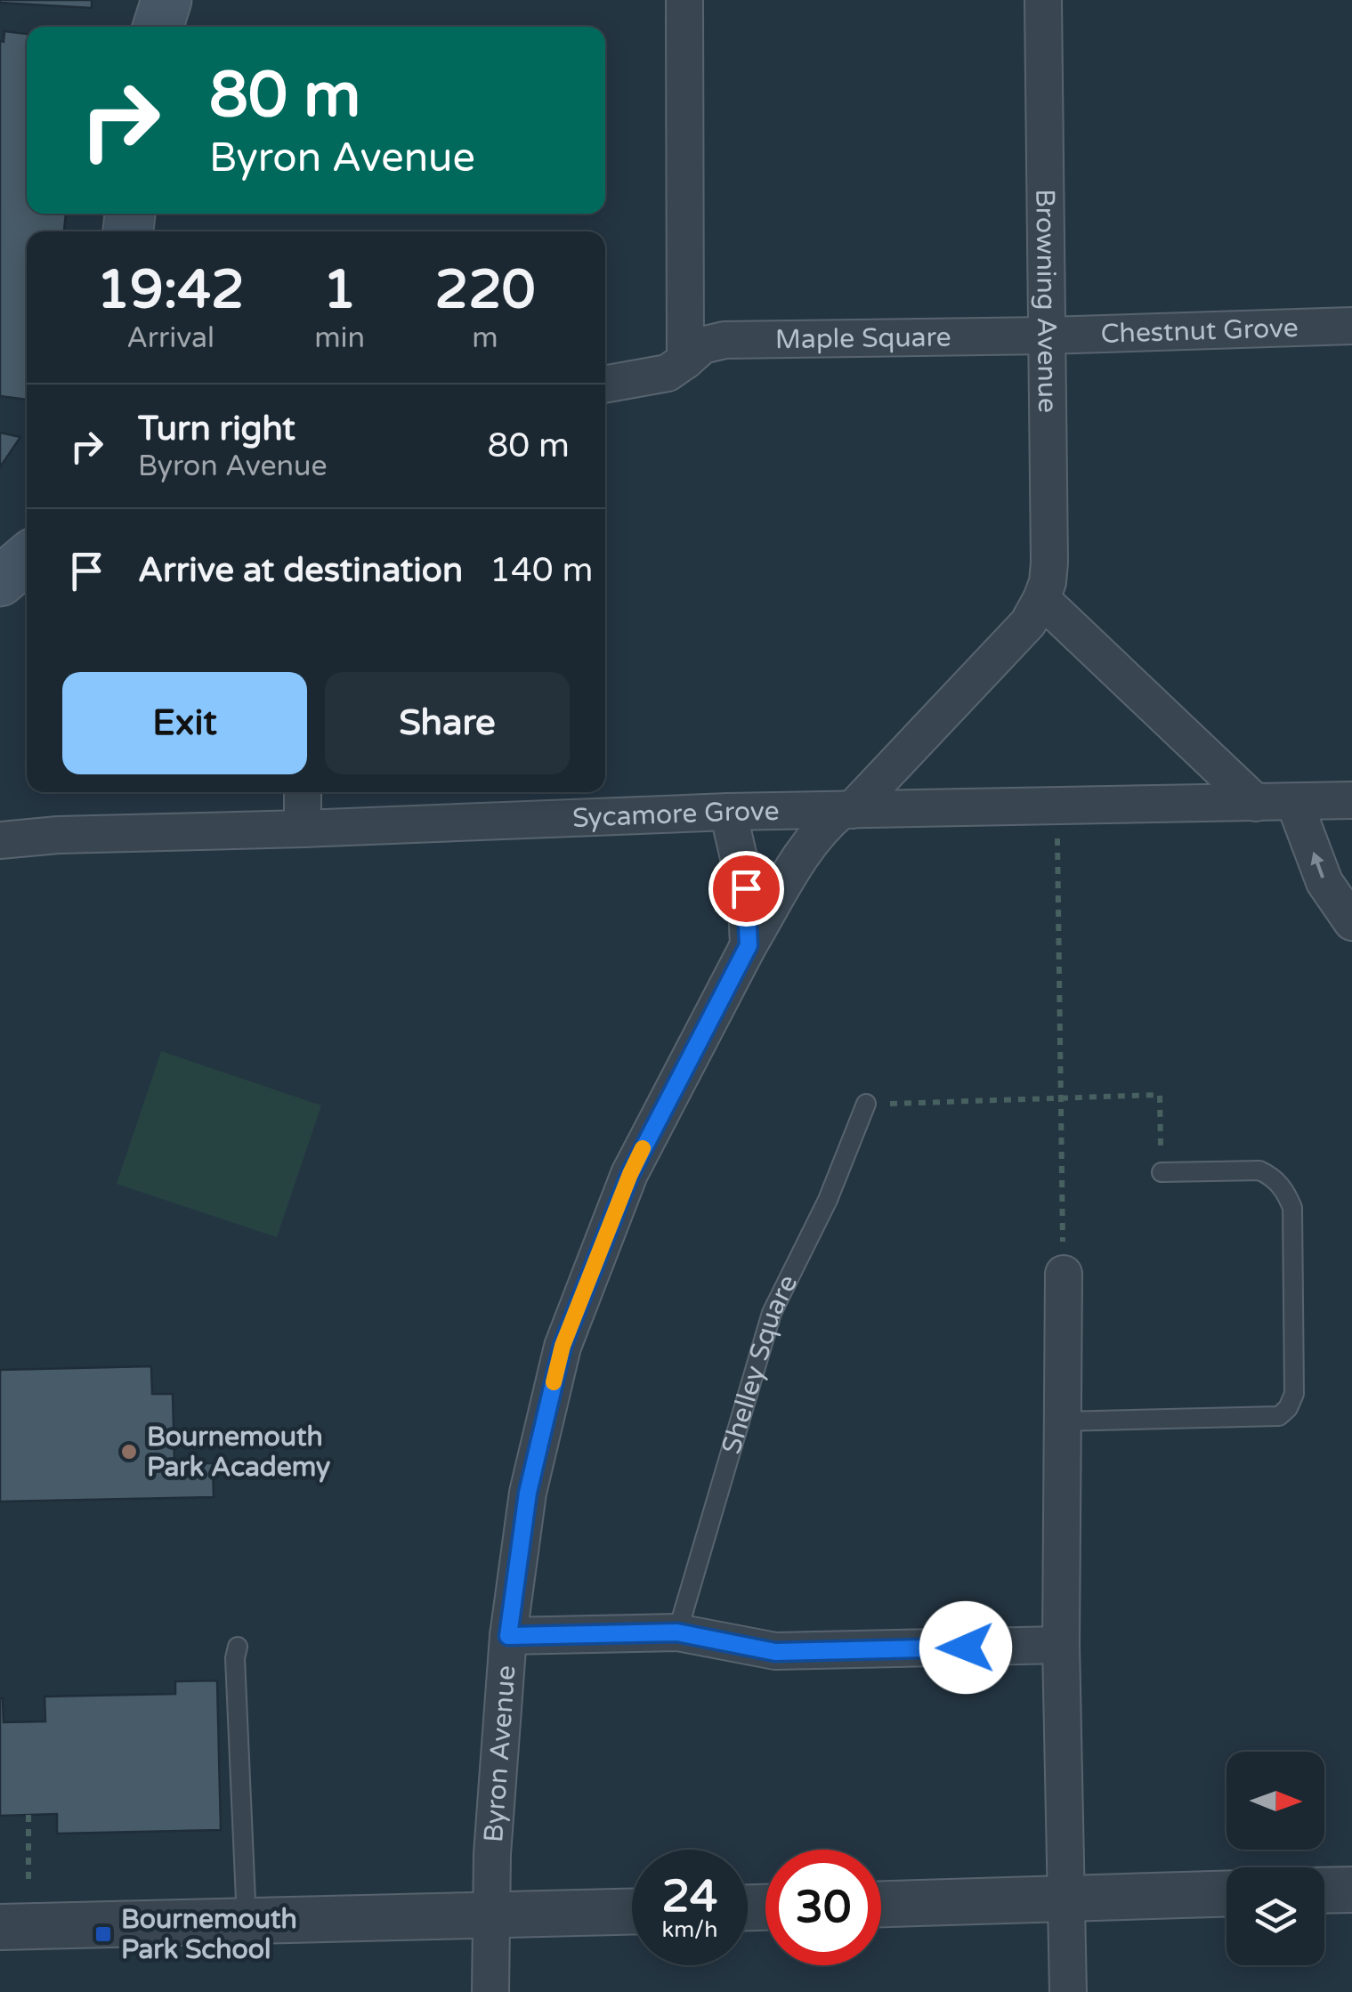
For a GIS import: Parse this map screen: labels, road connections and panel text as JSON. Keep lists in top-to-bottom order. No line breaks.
{"streets":{"street":["Browning Avenue","Chestnut Grove","Maple Square","Sycamore Grove","Byron Avenue"],"lane":["Shelley Square"]},"crossings":[["Browning Avenue","Chestnut Grove"],["Browning Avenue","Maple Square"],["Browning Avenue","Sycamore Grove"],["Browning Avenue","Byron Avenue"],["Chestnut Grove","Maple Square"],["Sycamore Grove","Byron Avenue"]],"places":{"other":["Bournemouth Park Academy"],"transit":["Bournemouth Park School"]},"north":"right","page":{"turn":["80 m","Byron Avenue"],"eta":["19:42","Arrival","1","min","220","m"],"list":[{"name":"Turn right","note":"Byron Avenue","value":"80 m"},{"name":"Arrive at destination","value":"140 m"}],"buttons":["Exit","Share"],"speed":"24 km/h","limit":"30"}}
